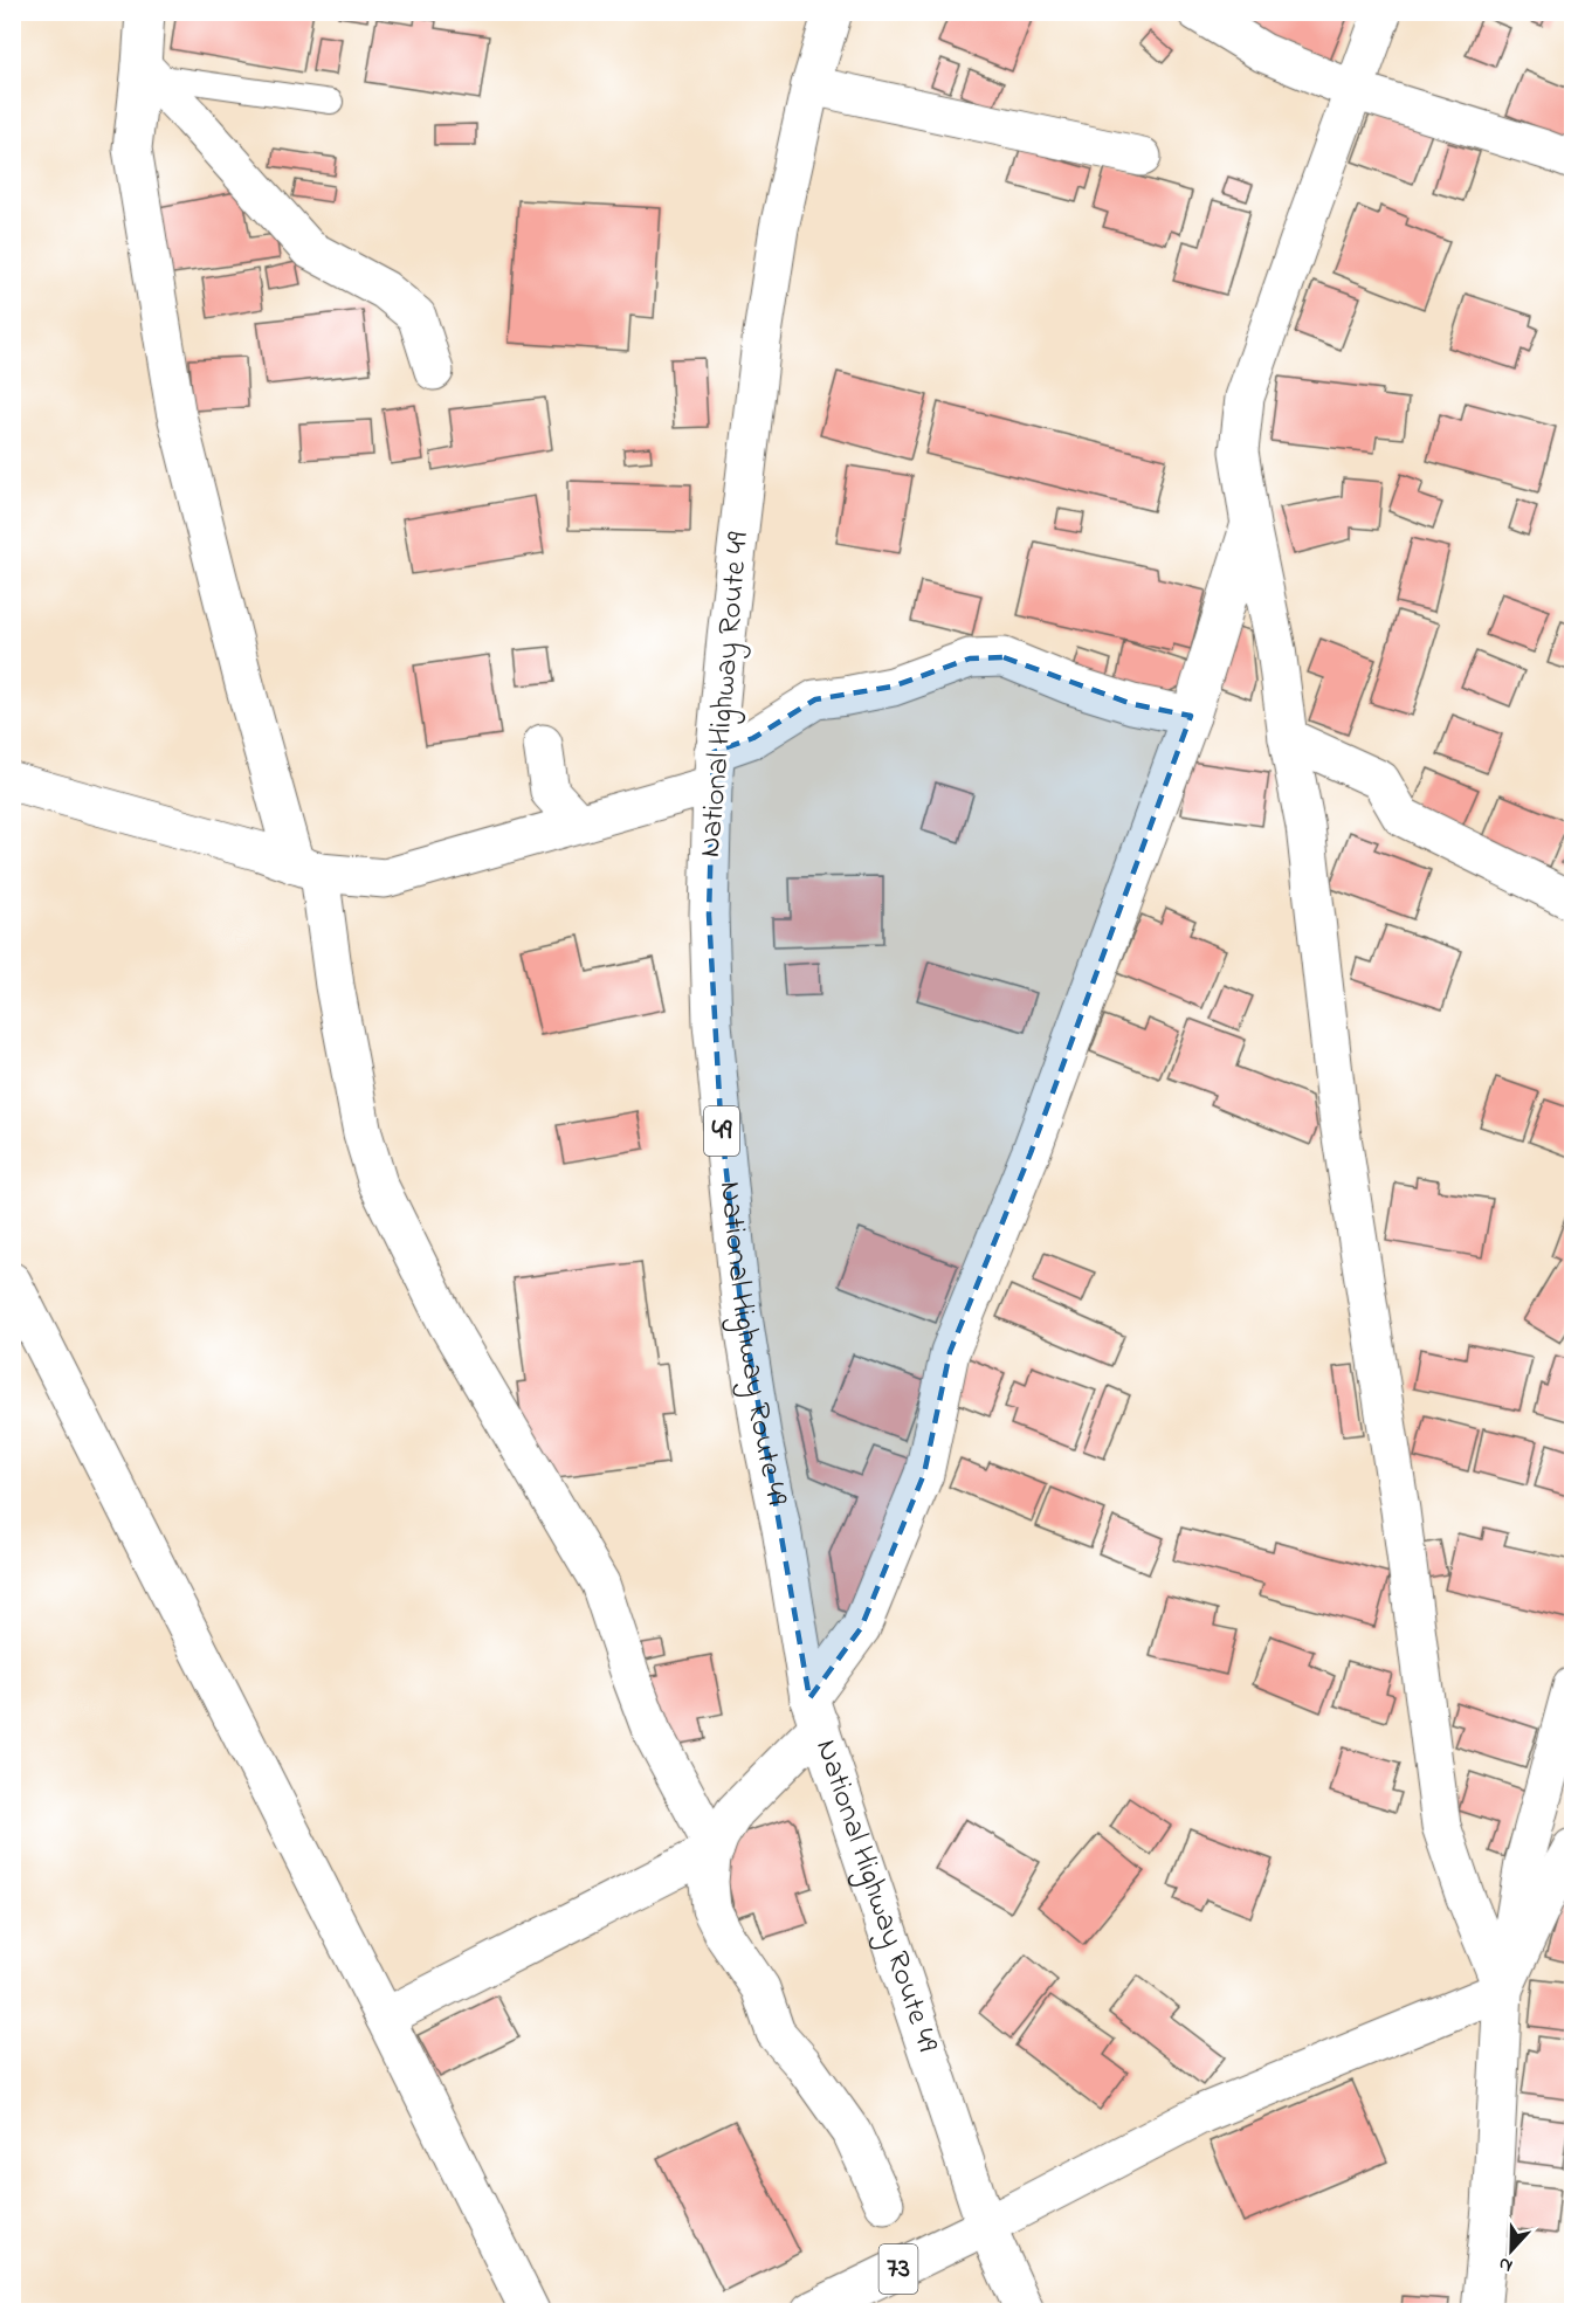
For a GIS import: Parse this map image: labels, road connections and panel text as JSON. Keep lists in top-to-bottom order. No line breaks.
{"streets":{"main road":["National Highway Route 49","49","73"]},"crossings":[["National Highway Route 49","73"]],"north":"bottom"}
